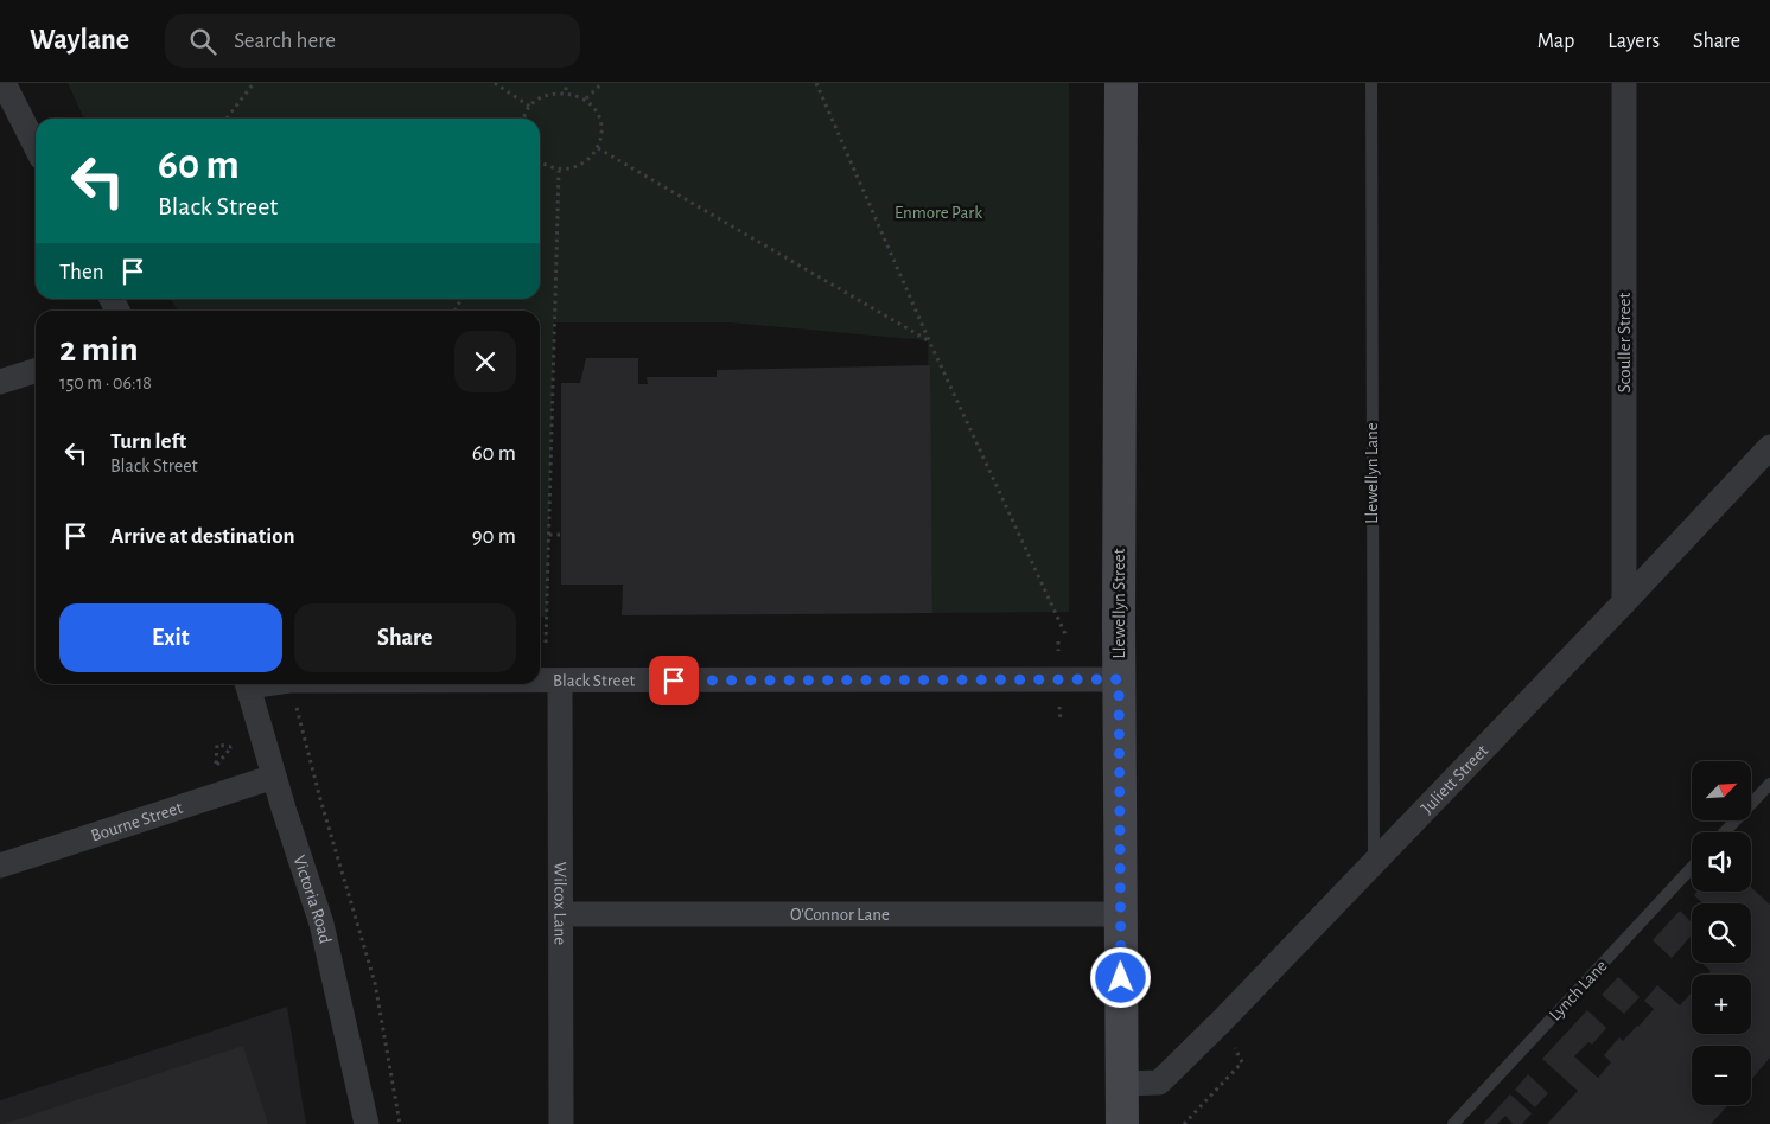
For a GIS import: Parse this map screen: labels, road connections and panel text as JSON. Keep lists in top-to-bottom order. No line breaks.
{"streets":{"street":["Scouller Street","Llewellyn Street","Black Street","Juliett Street","Bourne Street","Victoria Road","Wilcox Lane","O'Connor Lane"],"lane":["Llewellyn Lane","Lynch Lane"]},"crossings":[["Scouller Street","Juliett Street"],["Llewellyn Lane","Juliett Street"],["Llewellyn Street","Black Street"],["Llewellyn Street","Juliett Street"],["Llewellyn Street","O'Connor Lane"],["Black Street","Wilcox Lane"],["Bourne Street","Victoria Road"],["Wilcox Lane","O'Connor Lane"]],"parks":["Enmore Park"],"north":"top right","page":{"header":"Waylane","search":"Search here","nav":["Map","Layers","Share"],"turn":["60 m","Black Street"],"then":"Then","heading":["2 min","150 m · 06:18"],"list":[{"name":"Turn left","note":"Black Street","value":"60 m"},{"name":"Arrive at destination","value":"90 m"}],"buttons":["Exit","Share"],"map_buttons":["+","−"]}}
